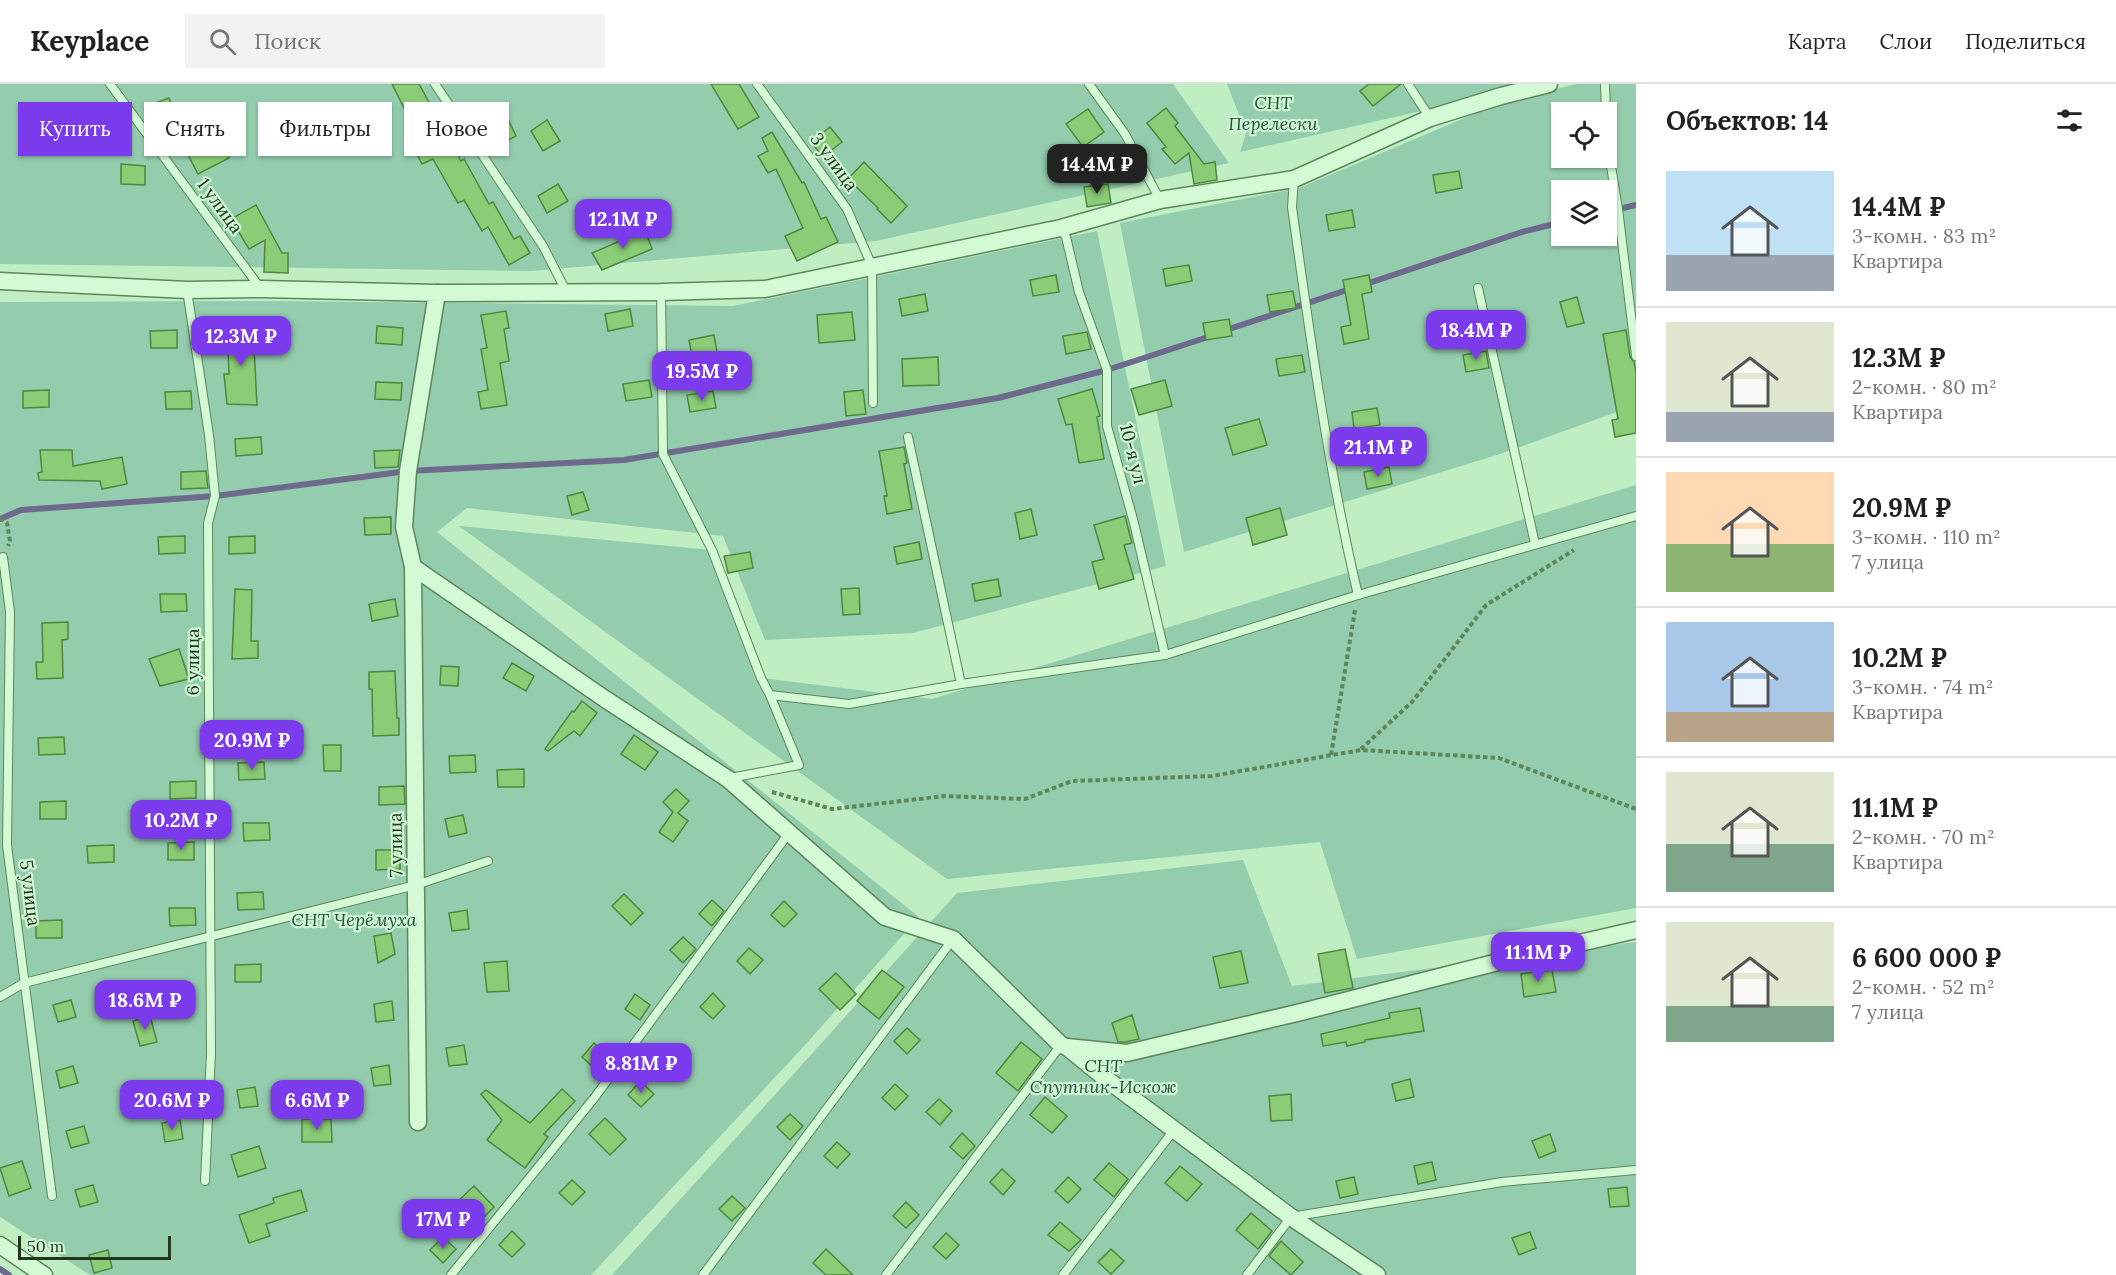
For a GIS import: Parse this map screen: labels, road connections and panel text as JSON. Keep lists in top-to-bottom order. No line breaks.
{"streets":{"street":["7 улица"],"lane":["3 улица","1 улица","10-я ул","6 улица","5 улица"]},"parks":["СНТ Перелески","СНТ Черёмуха","СНТ Спутник-Искож"],"scale_bar":"50 m","page":{"header":"Keyplace","search":"Поиск","nav":["Карта","Слои","Поделиться"],"heading":"Объектов: 14","chip":["Купить","Снять","Фильтры","Новое"],"price":["14.4M ₽","12.1M ₽","18.4M ₽","12.3M ₽","19.5M ₽","21.1M ₽","20.9M ₽","10.2M ₽","11.1M ₽","18.6M ₽","8.81M ₽","20.6M ₽","6.6M ₽","17M ₽"],"list":[{"name":"14.4M ₽","note":"3-комн. · 83 m² · Квартира"},{"name":"12.3M ₽","note":"2-комн. · 80 m² · Квартира"},{"name":"20.9M ₽","note":"3-комн. · 110 m² · 7 улица"},{"name":"10.2M ₽","note":"3-комн. · 74 m² · Квартира"},{"name":"11.1M ₽","note":"2-комн. · 70 m² · Квартира"},{"name":"6 600 000 ₽","note":"2-комн. · 52 m² · 7 улица"}],"scale":"50 m"}}
